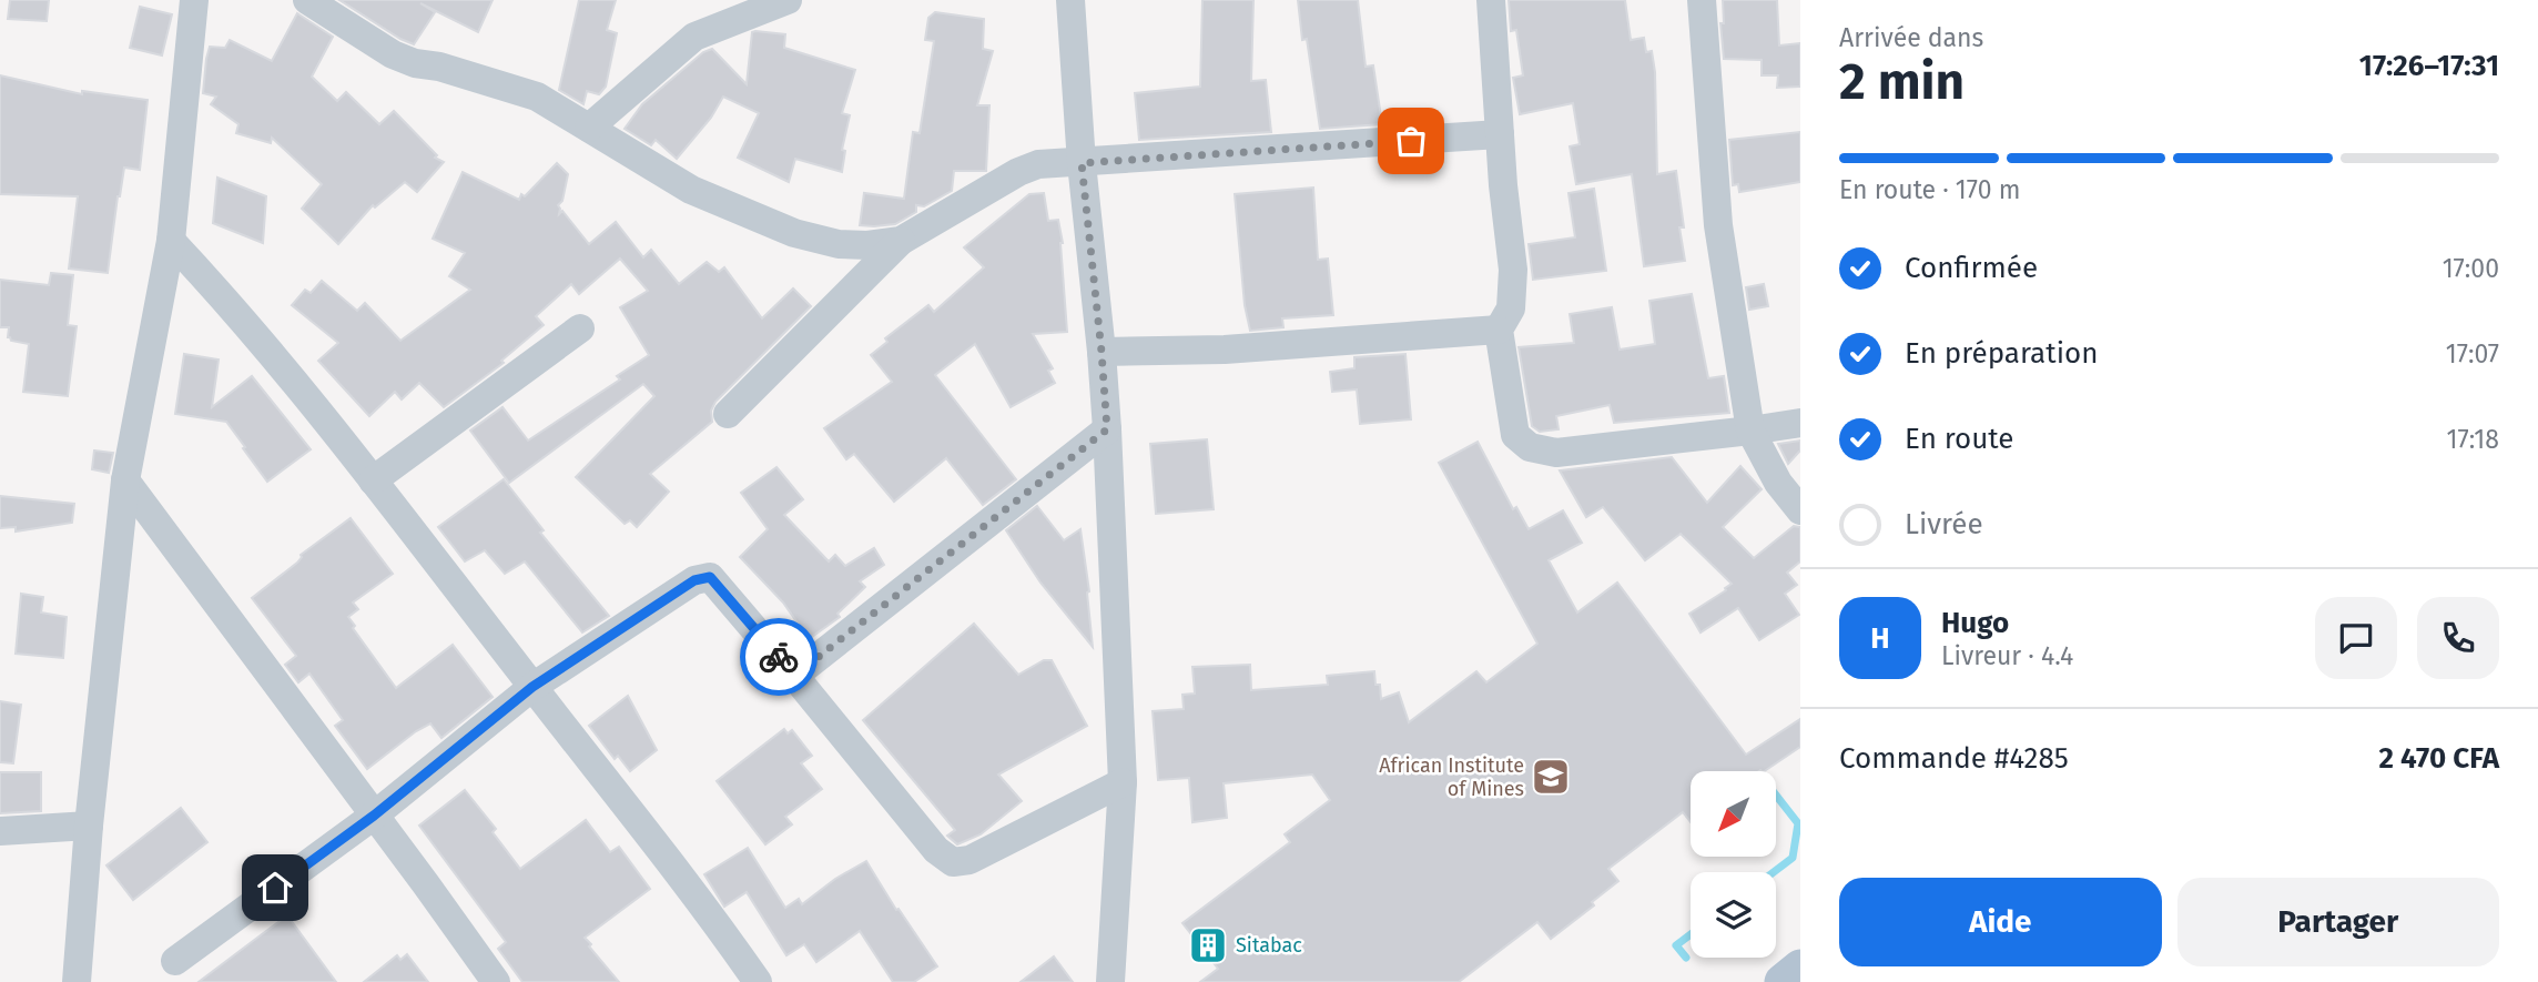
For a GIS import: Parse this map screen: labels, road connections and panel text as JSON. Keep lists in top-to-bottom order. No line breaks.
{"places":{"school or university":["African Institute of Mines"],"building":["Sitabac"]},"north":"bottom left","page":{"heading":["2 min","Arrivée dans","17:26–17:31"],"panel":["Hugo","Livreur · 4.4","Commande #4285","2 470 CFA"],"bar":"En route · 170 m","list":[["Confirmée","17:00"],["En préparation","17:07"],["En route","17:18"],"Livrée"],"round":"H","buttons":["Aide","Partager"]}}
